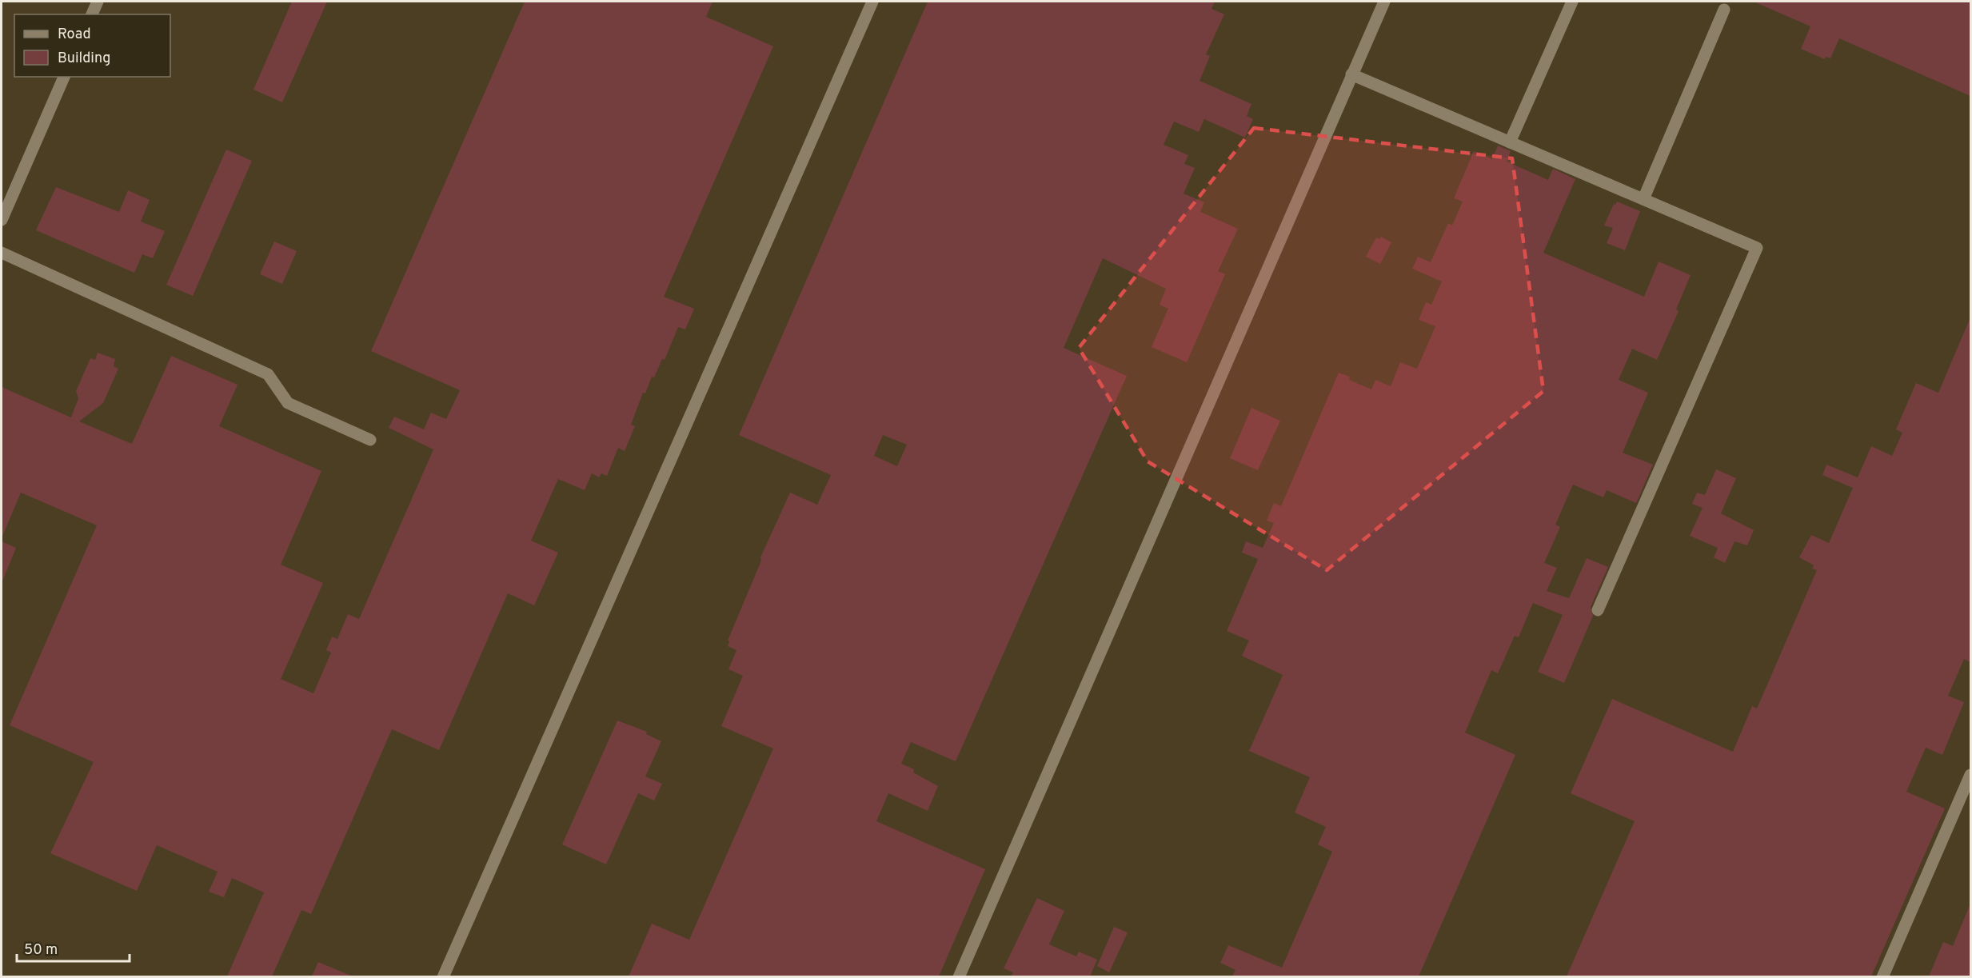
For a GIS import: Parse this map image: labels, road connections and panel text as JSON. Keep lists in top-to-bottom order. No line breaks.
{"legend":["Road","Building"],"scale_bar":"50 m"}
